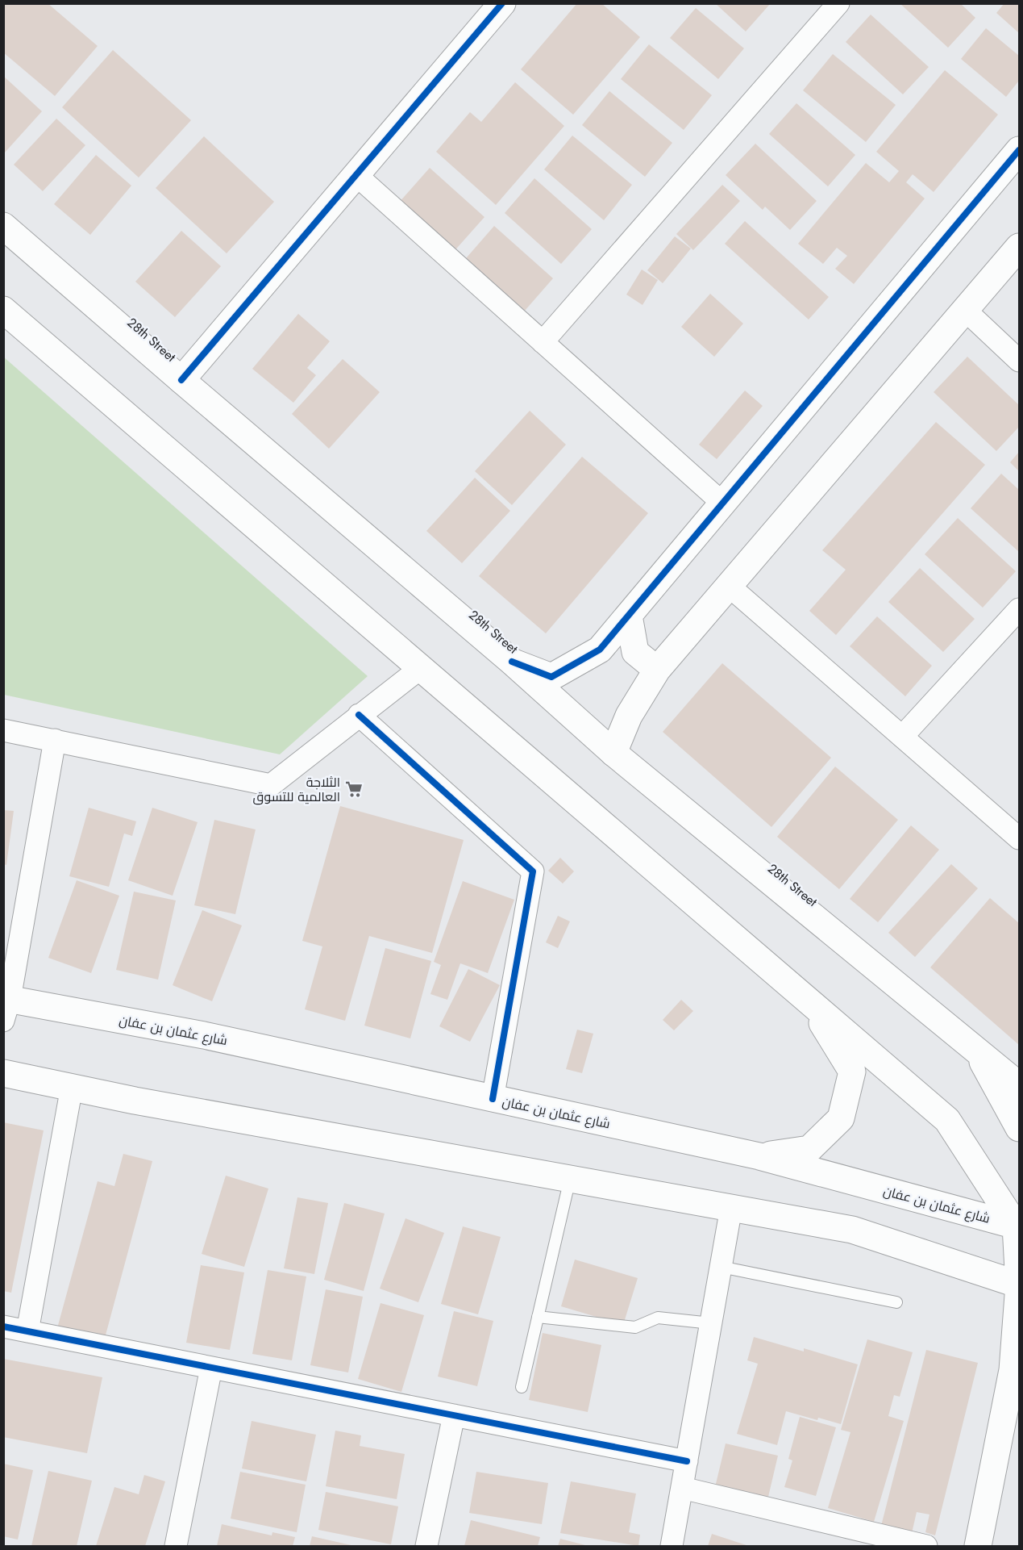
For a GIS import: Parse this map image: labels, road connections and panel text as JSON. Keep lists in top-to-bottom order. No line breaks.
{"streets":{"main road":["28th Street","شارع عثمان بن عفان"]},"places":{"supermarket":["الثلاجة العالمية للتسوق"]}}
